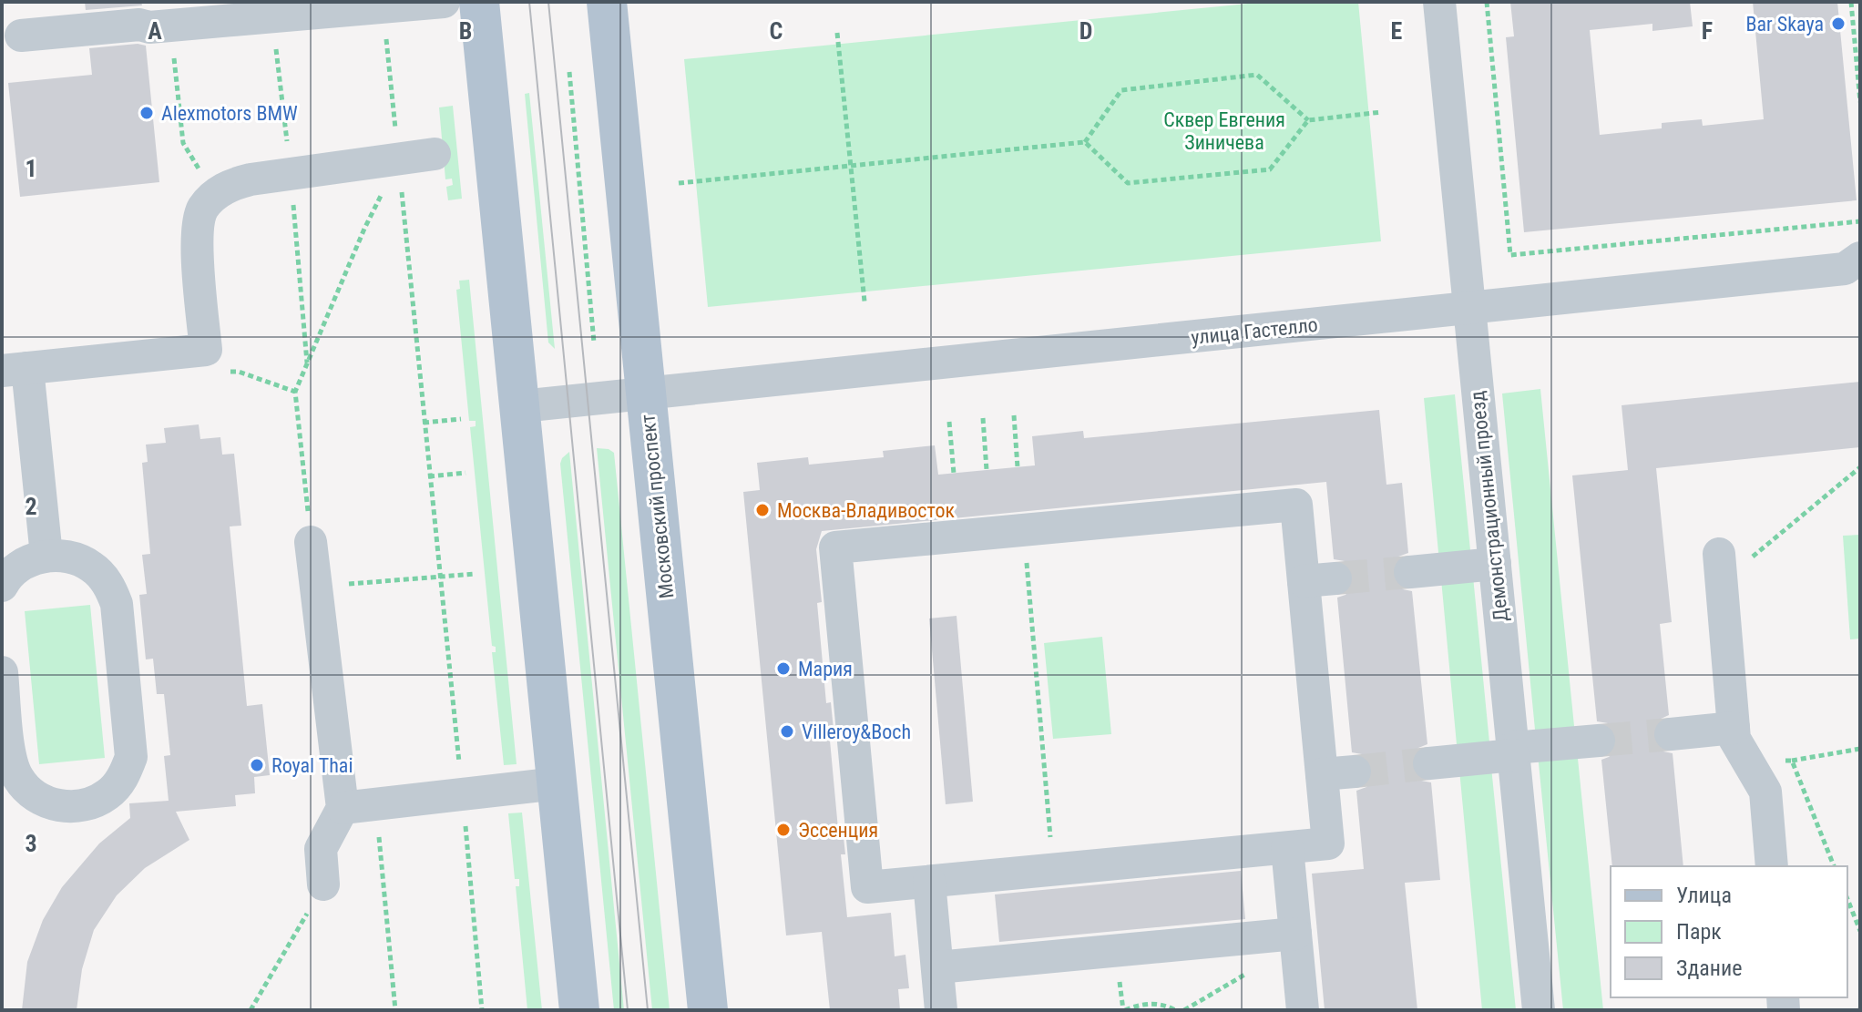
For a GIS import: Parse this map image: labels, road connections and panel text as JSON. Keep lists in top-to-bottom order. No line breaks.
{"streets":{"main road":["Московский проспект"],"street":["улица Гастелло","Демонстрационный проезд"]},"crossings":[["улица Гастелло","Московский проспект"],["улица Гастелло","Демонстрационный проезд"]],"parks":["Сквер Евгения Зиничева"],"places":["Bar Skaya","Alexmotors BMW","Москва-Владивосток","Мария","Villeroy&Boch","Royal Thai","Эссенция"],"legend":["Улица","Парк","Здание"],"grid":{"columns":["A","B","C","D","E","F"],"rows":["1","2","3"]}}
